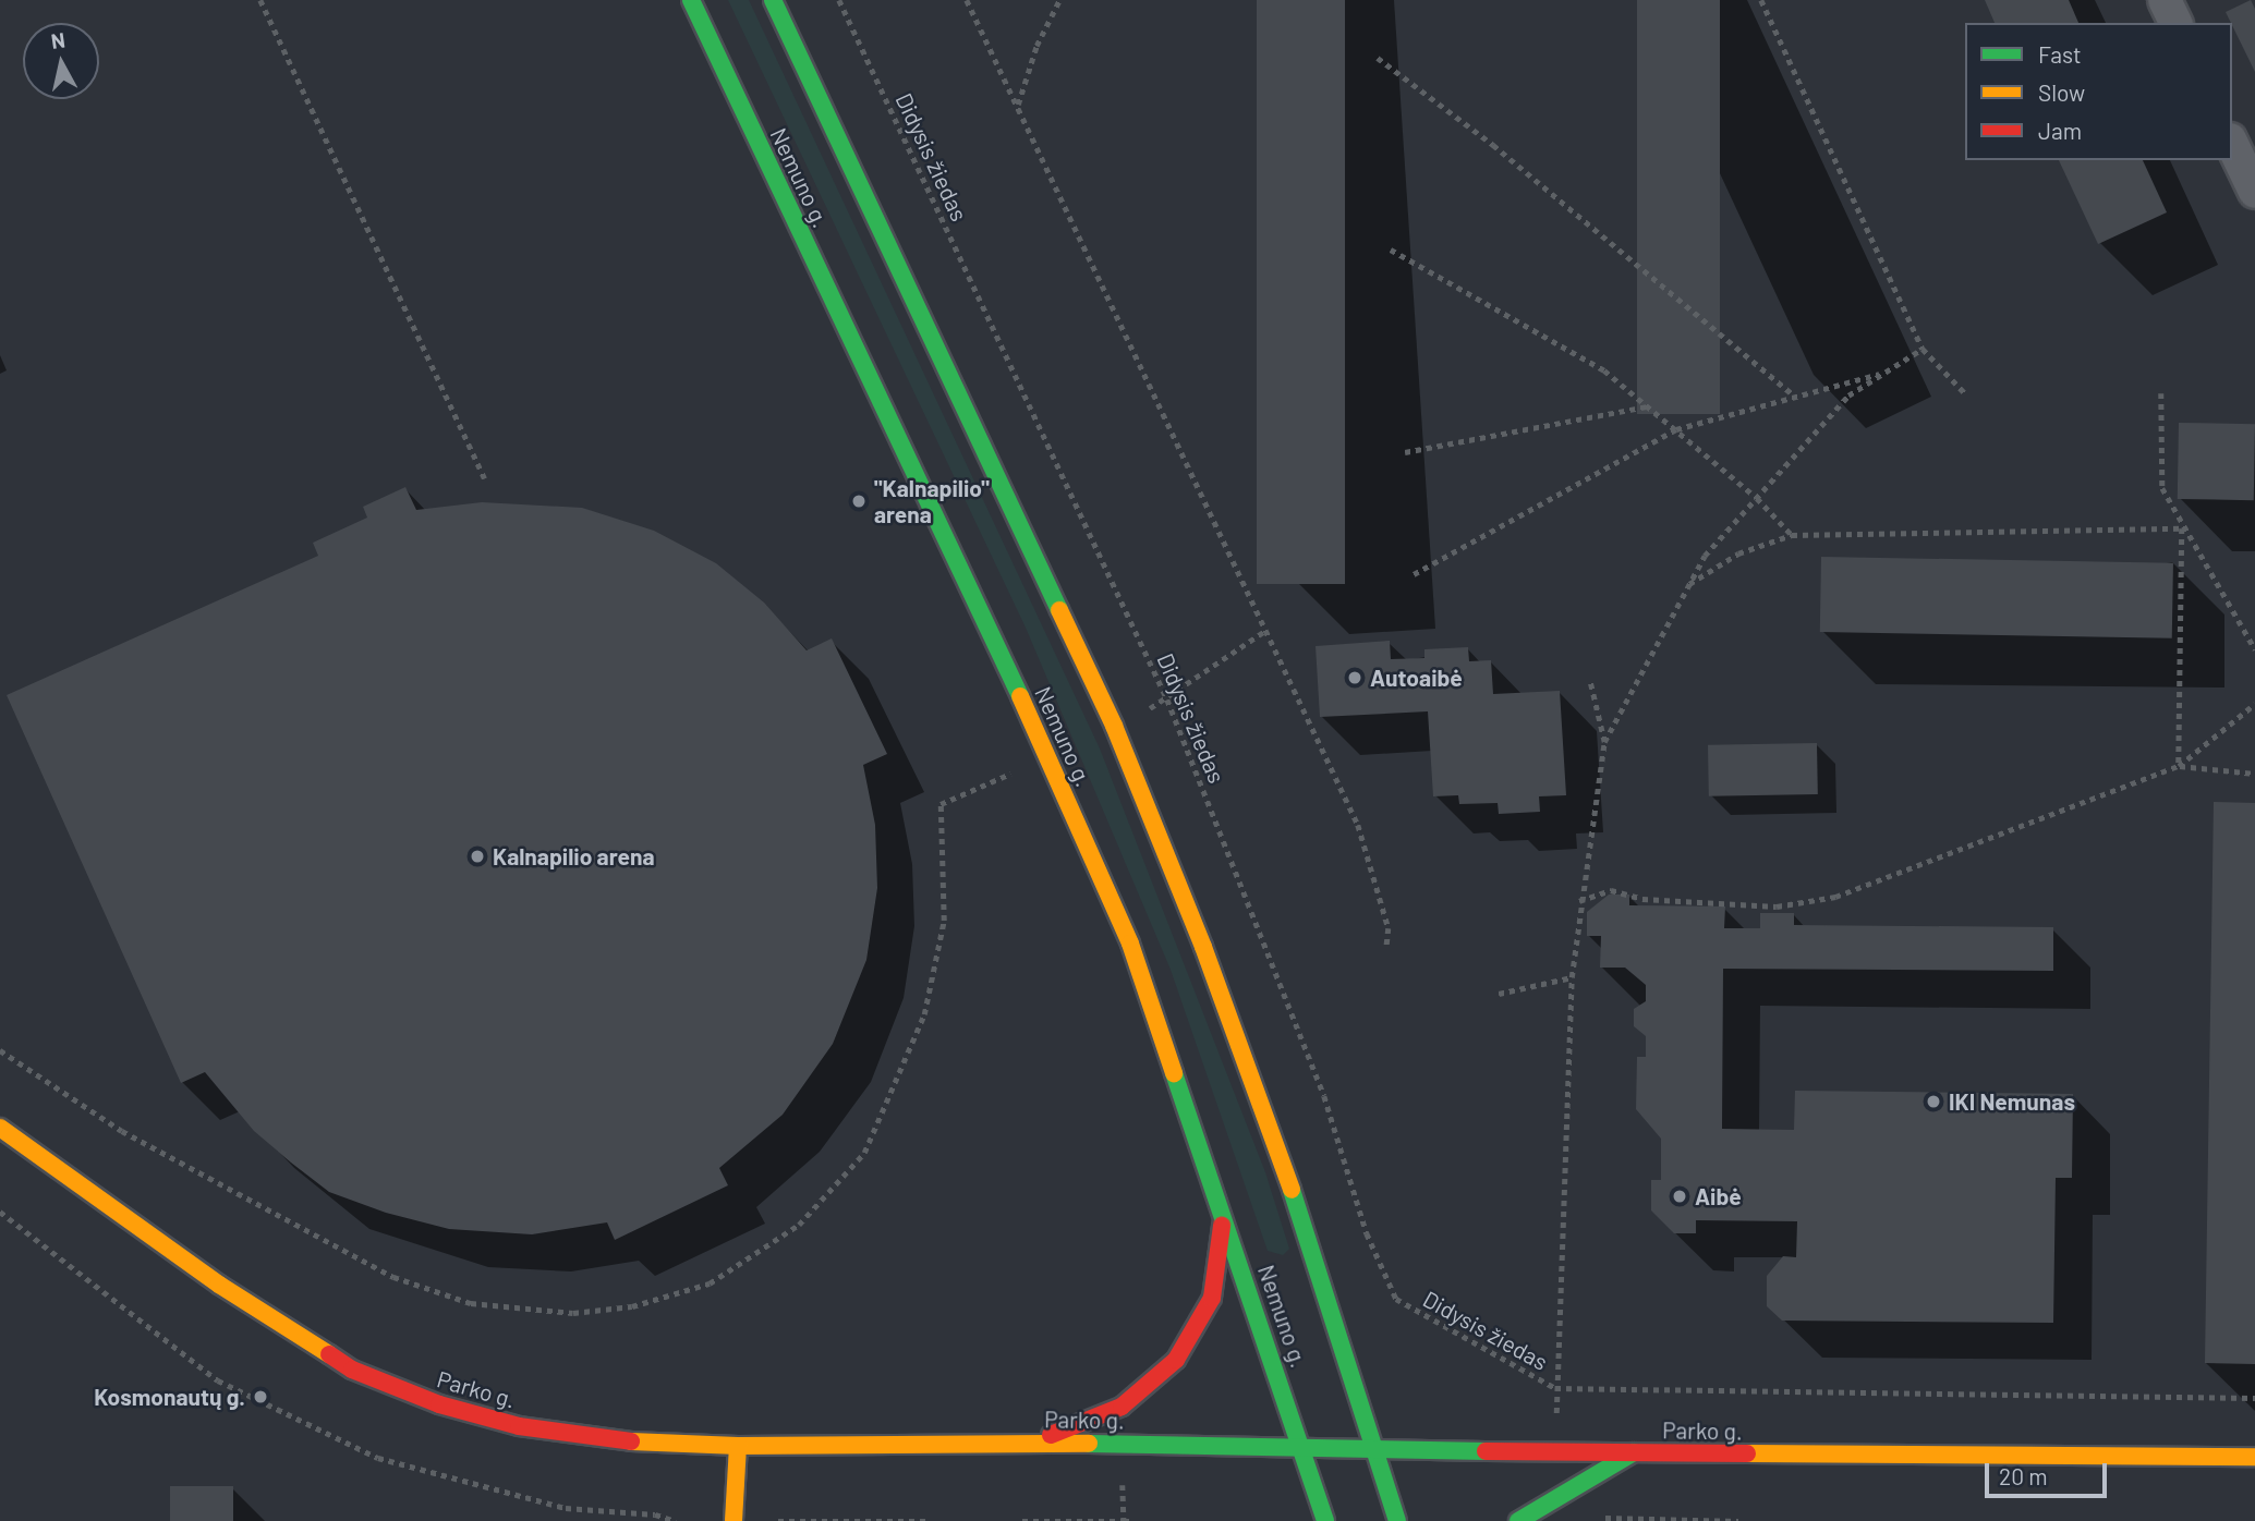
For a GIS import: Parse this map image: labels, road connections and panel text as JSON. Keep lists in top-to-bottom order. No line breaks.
{"streets":{"main road":["Nemuno g.","Parko g."],"path":["Didysis žiedas"]},"crossings":[["Nemuno g.","Parko g."]],"places":["\"Kalnapilio\" arena","Autoaibė","Kalnapilio arena","IKI Nemunas","Aibė","Kosmonautų g."],"legend":["Fast","Slow","Jam"],"scale_bar":"20 m","north":"top"}
